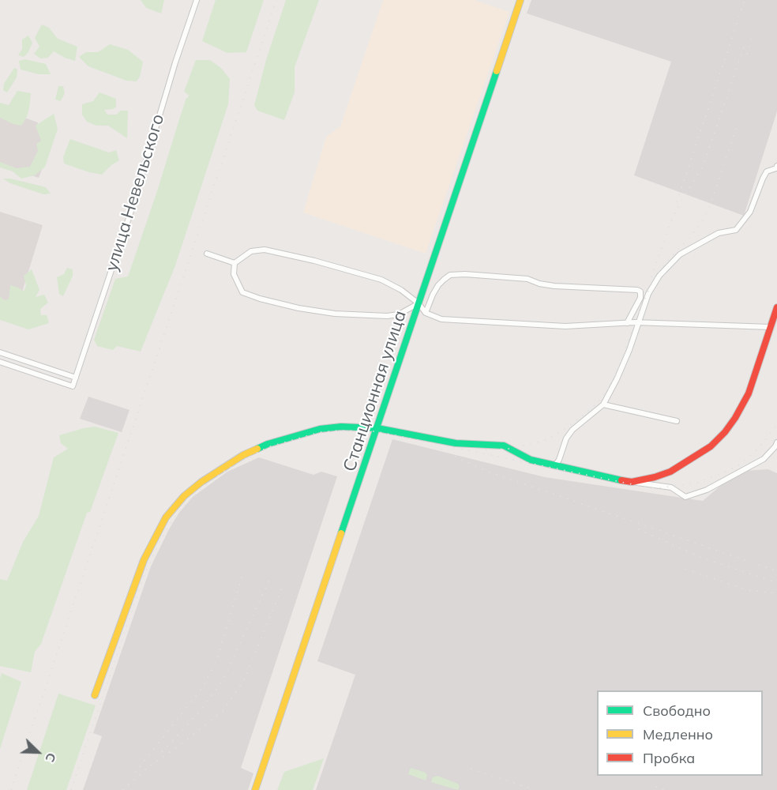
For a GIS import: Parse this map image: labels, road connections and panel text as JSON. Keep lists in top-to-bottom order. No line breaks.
{"streets":{"street":["улица Невельского","Станционная улица"]},"legend":["Свободно","Медленно","Пробка"],"north":"bottom right"}
